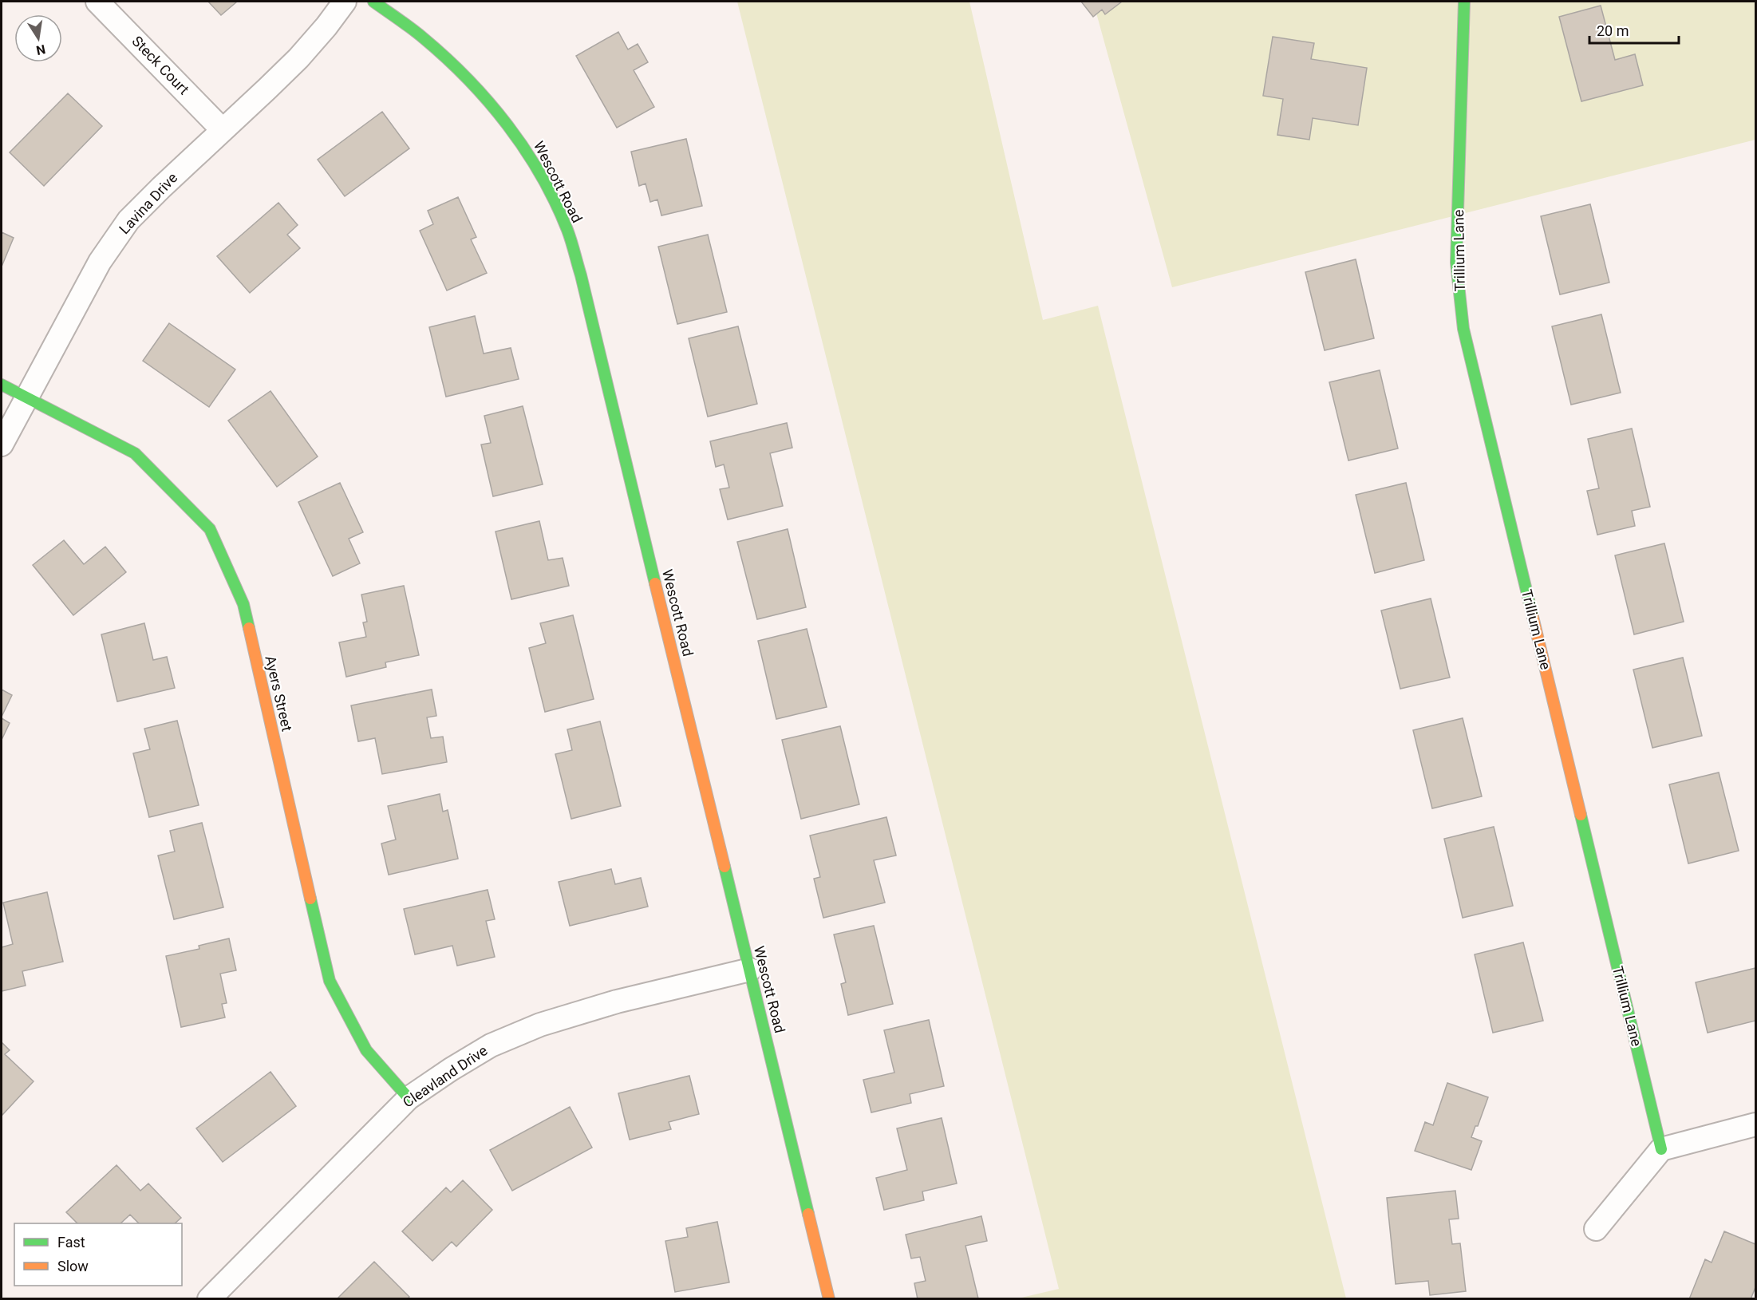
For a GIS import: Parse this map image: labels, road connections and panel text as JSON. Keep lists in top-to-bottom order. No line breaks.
{"streets":{"street":["Steck Court","Wescott Road","Lavina Drive","Trillium Lane","Ayers Street","Cleavland Drive"]},"crossings":[["Steck Court","Lavina Drive"],["Wescott Road","Cleavland Drive"],["Lavina Drive","Ayers Street"],["Ayers Street","Cleavland Drive"]],"legend":["Fast","Slow"],"scale_bar":"20 m","north":"bottom"}
